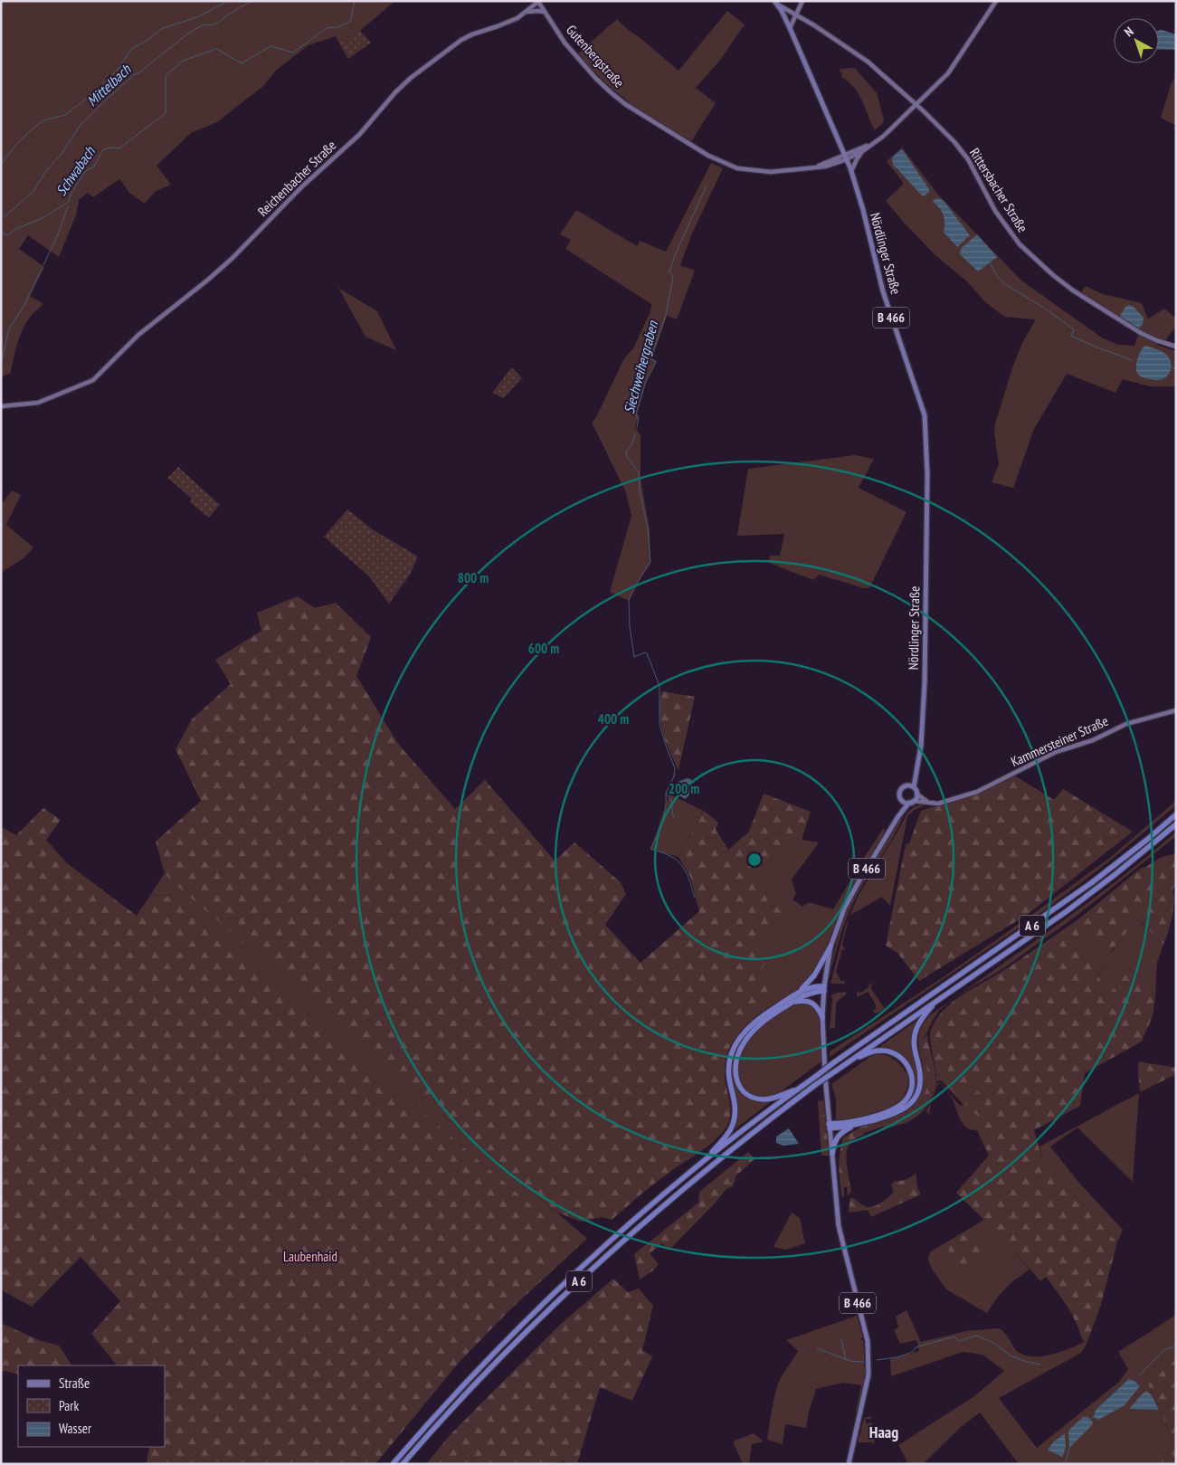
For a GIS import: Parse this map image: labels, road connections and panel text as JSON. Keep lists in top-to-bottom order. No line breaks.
{"streets":{"highway":["A 6"],"main road":["Gutenbergstraße","Reichenbacher Straße","Rittersbacher Straße","Nördlinger Straße","B 466","Kammersteiner Straße"]},"crossings":[["Gutenbergstraße","Nördlinger Straße"],["Rittersbacher Straße","Nördlinger Straße"],["Nördlinger Straße","B 466"],["B 466","Kammersteiner Straße"]],"districts":["Haag"],"water":["Mittelbach","Schwabach","Siechweihergraben"],"parks":["Laubenhaid"],"legend":["Straße","Park","Wasser"],"north":"top left","rings":["800 m","600 m","400 m","200 m"]}
